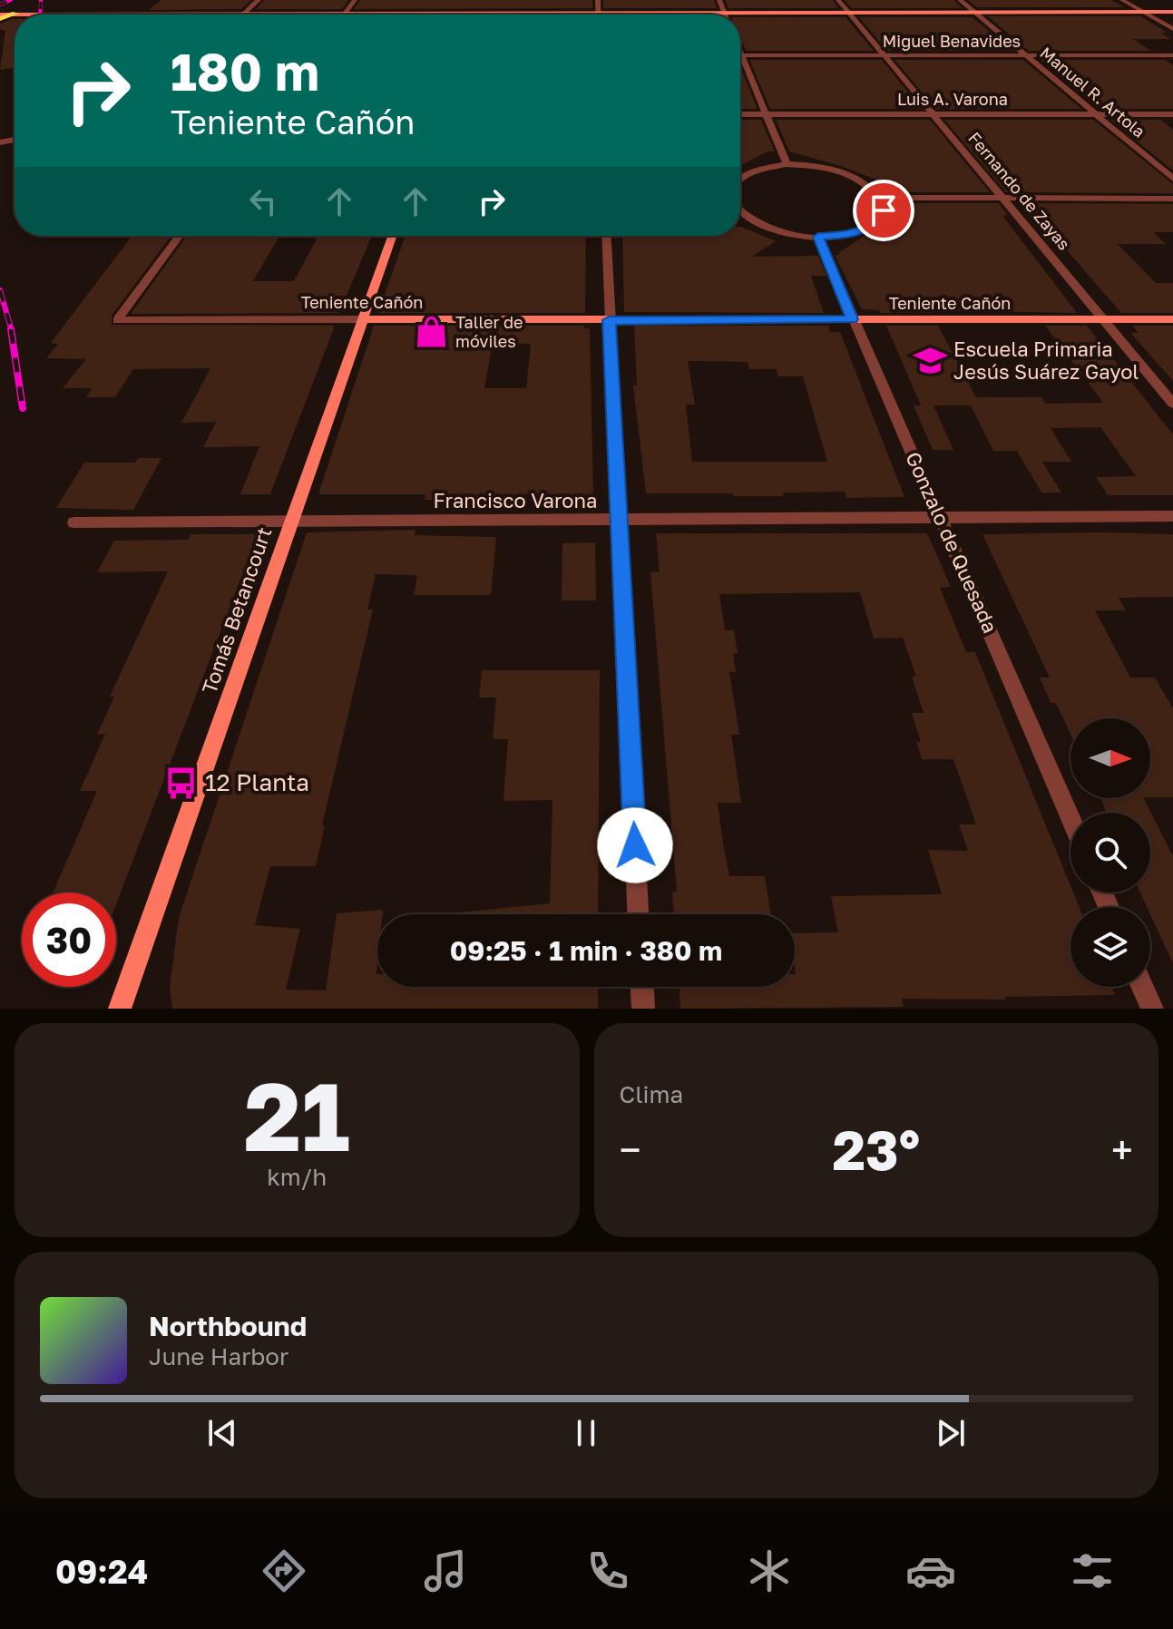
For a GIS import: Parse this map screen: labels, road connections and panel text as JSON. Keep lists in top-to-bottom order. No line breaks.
{"streets":{"street":["Miguel Benavides","Manuel R. Artola","Luis A. Varona","Fernando de Zayas","Teniente Cañón","Francisco Varona","Gonzalo de Quesada","Tomás Betancourt"]},"crossings":[["Miguel Benavides","Manuel R. Artola"],["Miguel Benavides","Fernando de Zayas"],["Manuel R. Artola","Luis A. Varona"],["Luis A. Varona","Fernando de Zayas"],["Fernando de Zayas","Teniente Cañón"],["Teniente Cañón","Gonzalo de Quesada"],["Teniente Cañón","Tomás Betancourt"],["Francisco Varona","Gonzalo de Quesada"],["Francisco Varona","Tomás Betancourt"]],"places":{"shop":["Taller de móviles"],"school or university":["Escuela Primaria Jesús Suárez Gayol"],"bus stop":["12 Planta"]},"north":"right","page":{"turn":["180 m","Teniente Cañón"],"limit":"30","trip":"09:25 · 1 min · 380 m","tile":[["21","km/h"],"Clima"],"heat":["−","23°","+"],"song":["Northbound","June Harbor"],"tabs":"09:24"}}
